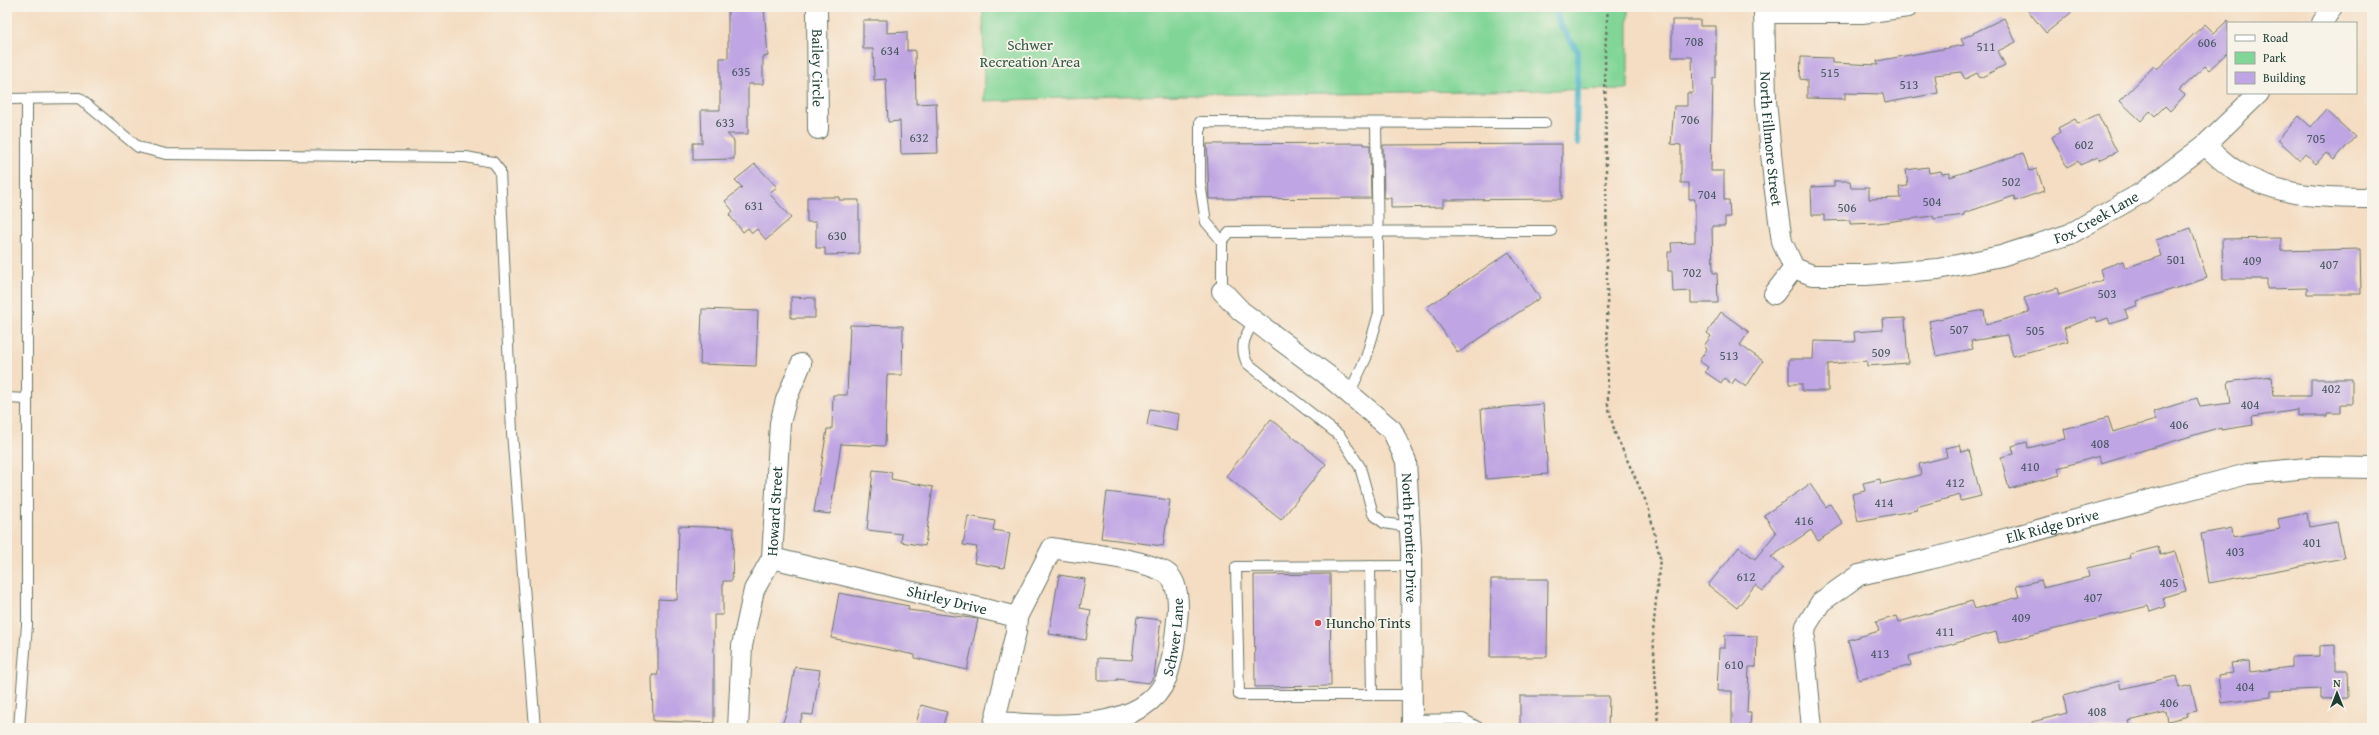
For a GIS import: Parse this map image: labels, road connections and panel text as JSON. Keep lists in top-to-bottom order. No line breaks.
{"streets":{"street":["Bailey Circle","North Fillmore Street","Fox Creek Lane","Howard Street","Elk Ridge Drive","North Frontier Drive","Shirley Drive","Schwer Lane"]},"crossings":[["North Fillmore Street","Fox Creek Lane"],["Howard Street","Shirley Drive"],["Shirley Drive","Schwer Lane"]],"parks":["Schwer Recreation Area"],"places":["Huncho Tints"],"house_numbers":["708","606","511","634","635","515","513","706","633","632","705","602","502","704","504","631","506","630","501","409","407","702","503","507","505","509","513","402","404","406","408","410","412","414","416","401","403","612","405","407","409","411","413","610","404","406","408"],"legend":["Road","Park","Building"],"north":"top"}
